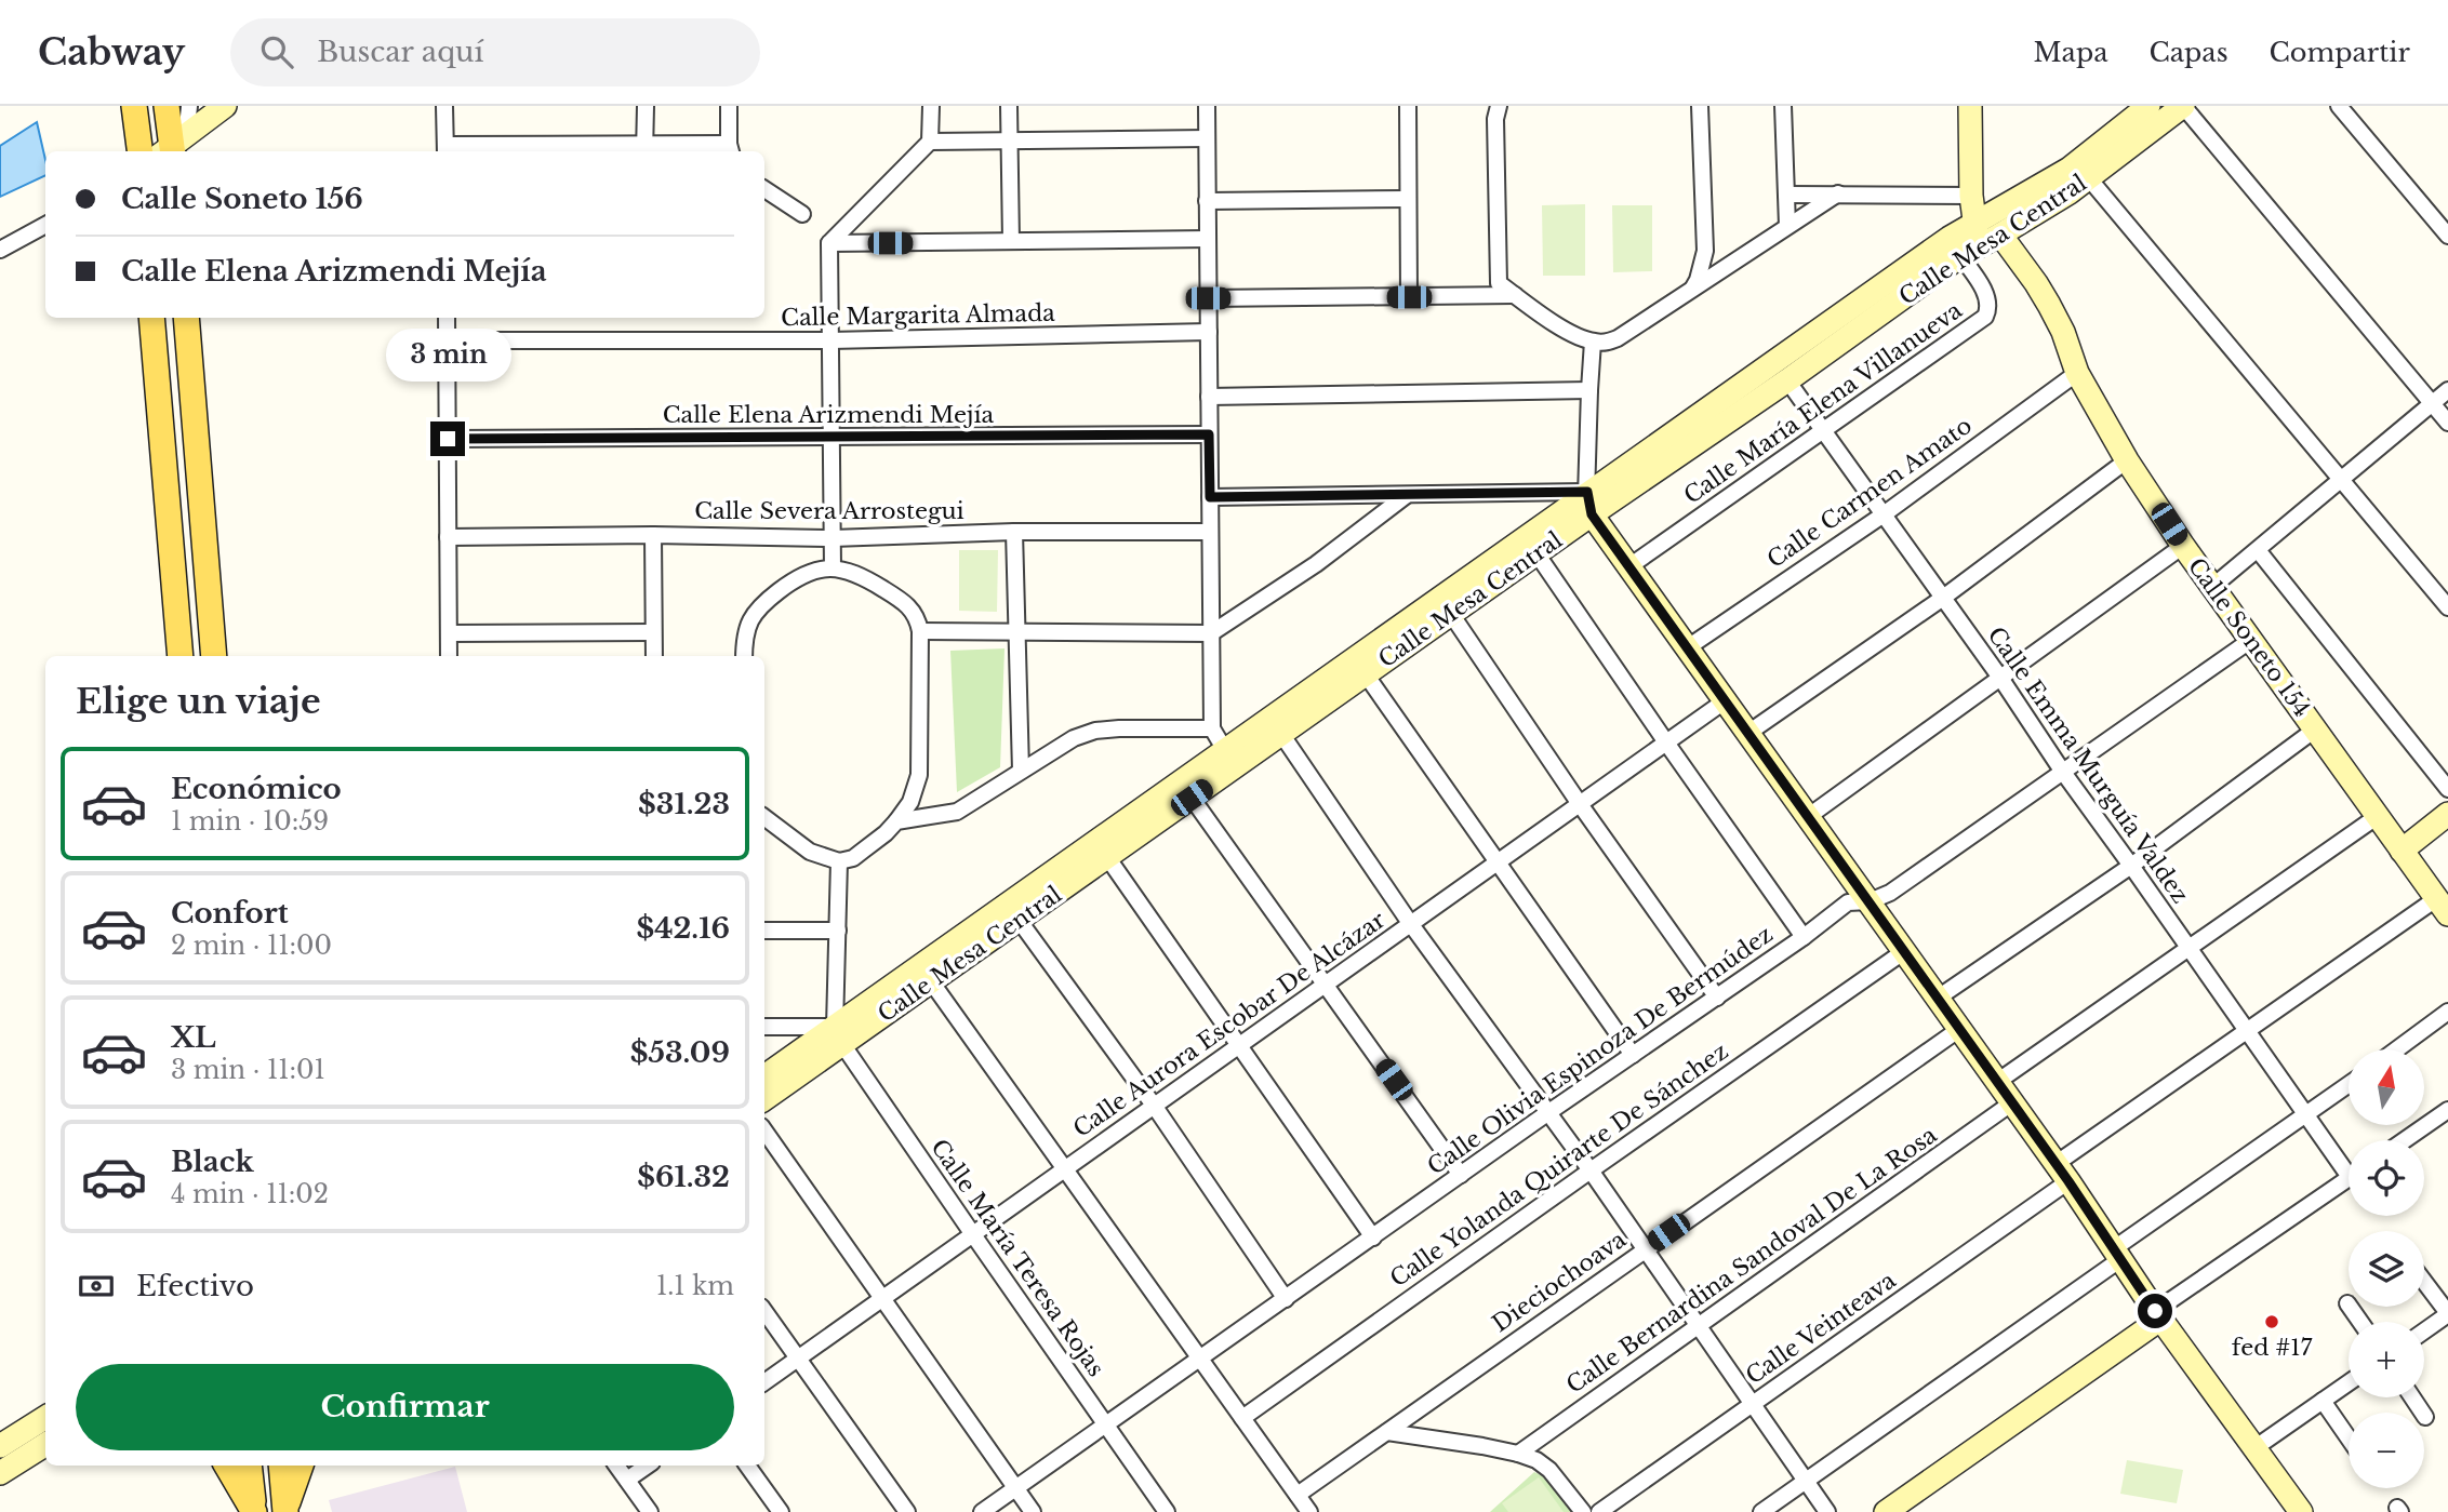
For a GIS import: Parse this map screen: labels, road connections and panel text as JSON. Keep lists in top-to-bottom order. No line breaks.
{"streets":{"main road":["Calle Mesa Central","Calle Soneto 154"],"street":["Calle Margarita Almada","Calle María Elena Villanueva","Calle Elena Arizmendi Mejía","Calle Carmen Amato","Calle Severa Arrostegui","Calle Emma Murguía Valdez","Calle Aurora Escobar De Alcázar","Calle Olivia Espinoza De Bermúdez","Calle Yolanda Quirarte De Sánchez","Calle María Teresa Rojas","Calle Bernardina Sandoval De La Rosa","Dieciochoava","Calle Veinteava"]},"crossings":[["Calle Mesa Central","Calle María Elena Villanueva"],["Calle Mesa Central","Calle Soneto 154"],["Calle Mesa Central","Calle Emma Murguía Valdez"],["Calle Mesa Central","Calle María Teresa Rojas"],["Calle María Elena Villanueva","Calle Emma Murguía Valdez"],["Calle Carmen Amato","Calle Soneto 154"],["Calle Carmen Amato","Calle Emma Murguía Valdez"],["Calle Soneto 154","Calle Olivia Espinoza De Bermúdez"],["Calle Soneto 154","Calle Veinteava"],["Calle Emma Murguía Valdez","Calle Olivia Espinoza De Bermúdez"],["Calle Emma Murguía Valdez","Calle Veinteava"],["Calle Aurora Escobar De Alcázar","Calle María Teresa Rojas"],["Calle Olivia Espinoza De Bermúdez","Calle María Teresa Rojas"]],"places":["fed #17"],"north":"top","page":{"header":"Cabway","search":"Buscar aquí","nav":["Mapa","Capas","Compartir"],"banner":["Calle Soneto 156","Calle Elena Arizmendi Mejía"],"bubble":"3 min","heading":"Elige un viaje","list":[{"name":"Económico","note":"1 min · 10:59","value":"$31.23"},{"name":"Confort","note":"2 min · 11:00","value":"$42.16"},{"name":"XL","note":"3 min · 11:01","value":"$53.09"},{"name":"Black","note":"4 min · 11:02","value":"$61.32"}],"map_buttons":["+","−"],"pay":["Efectivo","1.1 km"],"buttons":"Confirmar"}}
